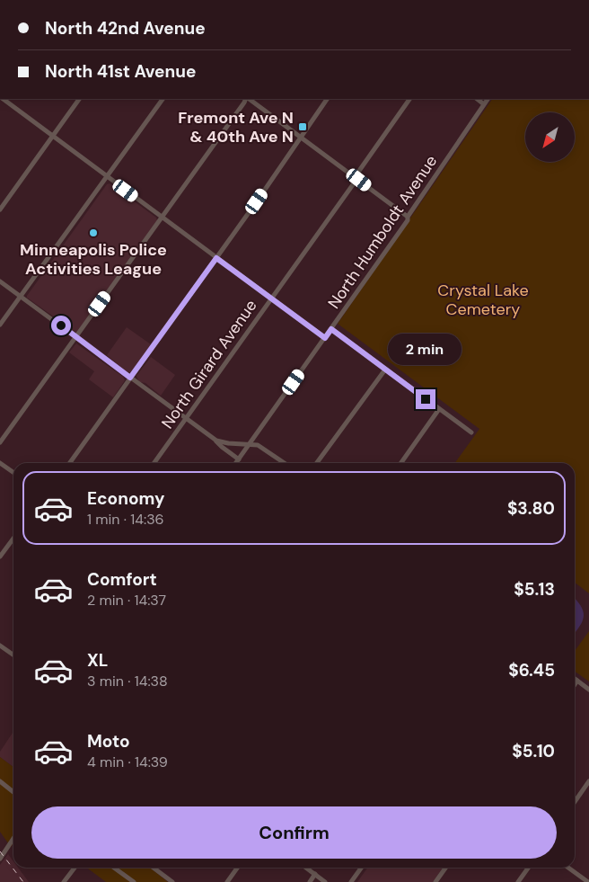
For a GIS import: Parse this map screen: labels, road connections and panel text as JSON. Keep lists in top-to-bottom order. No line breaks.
{"streets":{"street":["North Humboldt Avenue","North Girard Avenue"]},"parks":["Crystal Lake Cemetery"],"places":{"transit":["Fremont Ave N & 40th Ave N"],"other":["Minneapolis Police Activities League"]},"north":"bottom left","page":{"banner":["North 42nd Avenue","North 41st Avenue"],"bubble":"2 min","list":[{"name":"Economy","note":"1 min · 14:36","value":"$3.80"},{"name":"Comfort","note":"2 min · 14:37","value":"$5.13"},{"name":"XL","note":"3 min · 14:38","value":"$6.45"},{"name":"Moto","note":"4 min · 14:39","value":"$5.10"}],"buttons":"Confirm"}}
